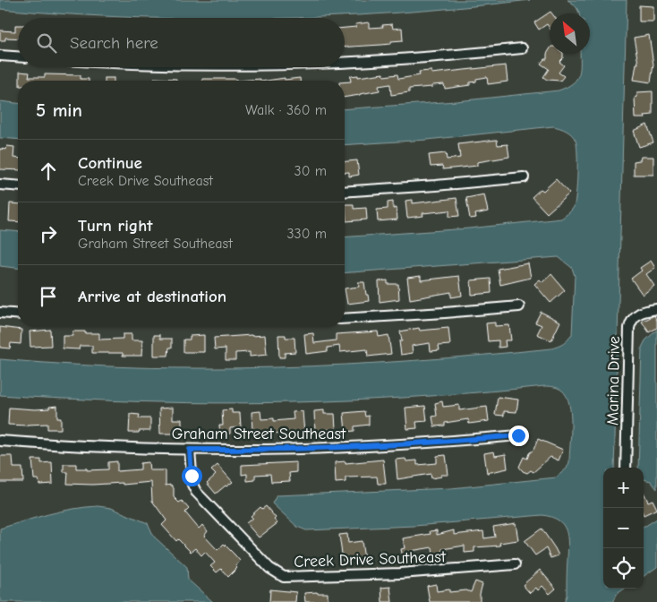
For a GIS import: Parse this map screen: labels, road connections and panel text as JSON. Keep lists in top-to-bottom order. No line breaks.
{"streets":{"street":["Marina Drive","Graham Street Southeast","Creek Drive Southeast"]},"crossings":[["Graham Street Southeast","Creek Drive Southeast"]],"north":"top left","page":{"search":"Search here","heading":["5 min","Walk · 360 m"],"list":[["Continue","Creek Drive Southeast","30 m"],["Turn right","Graham Street Southeast","330 m"],"Arrive at destination"],"map_buttons":["+","−"]}}
